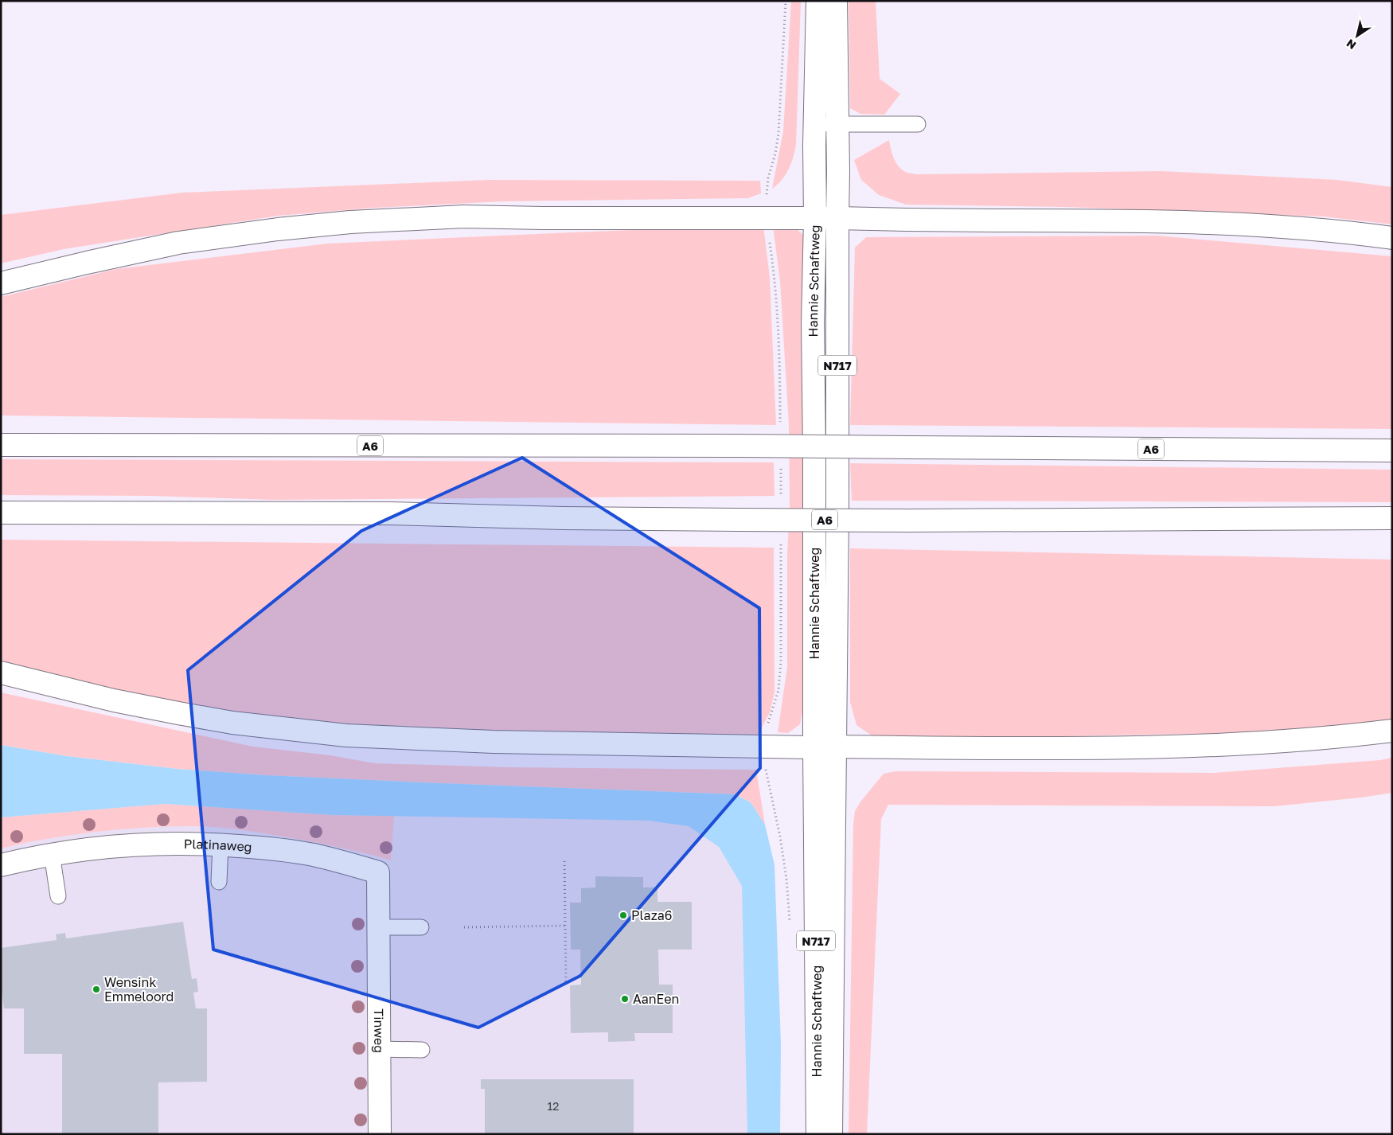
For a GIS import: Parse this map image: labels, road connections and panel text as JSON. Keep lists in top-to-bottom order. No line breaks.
{"streets":{"main road":["Hannie Schaftweg","N717","A6","Platinaweg","Tinweg"]},"crossings":[["Platinaweg","Tinweg"]],"places":["Plaza6","Wensink Emmeloord","AanEen"],"house_numbers":["12"],"north":"bottom left"}
